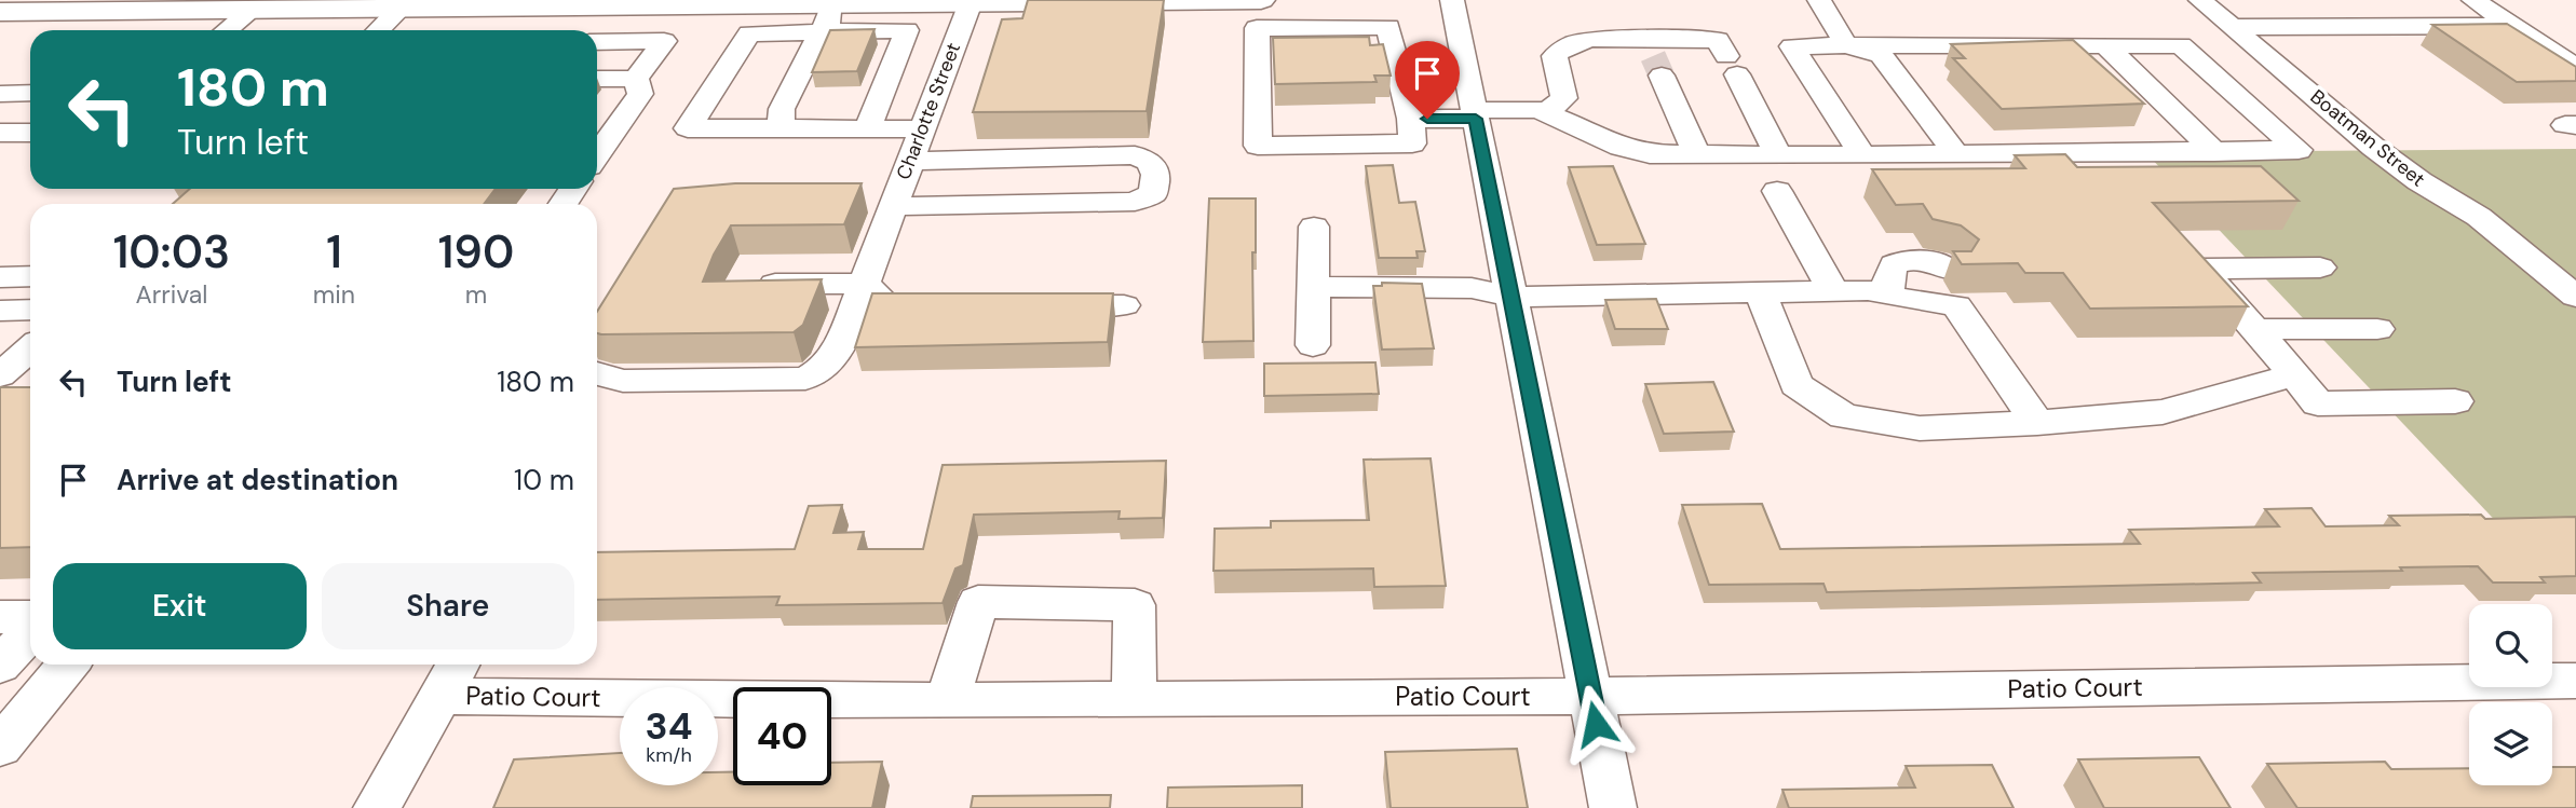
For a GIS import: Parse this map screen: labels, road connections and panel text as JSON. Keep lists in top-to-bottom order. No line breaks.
{"streets":{"street":["Charlotte Street","Boatman Street","Patio Court"]},"page":{"turn":["180 m","Turn left"],"eta":["10:03","Arrival","1","min","190","m"],"list":[{"name":"Turn left","value":"180 m"},{"name":"Arrive at destination","value":"10 m"}],"buttons":["Exit","Share"],"speed":"34 km/h","limit":"40"}}
